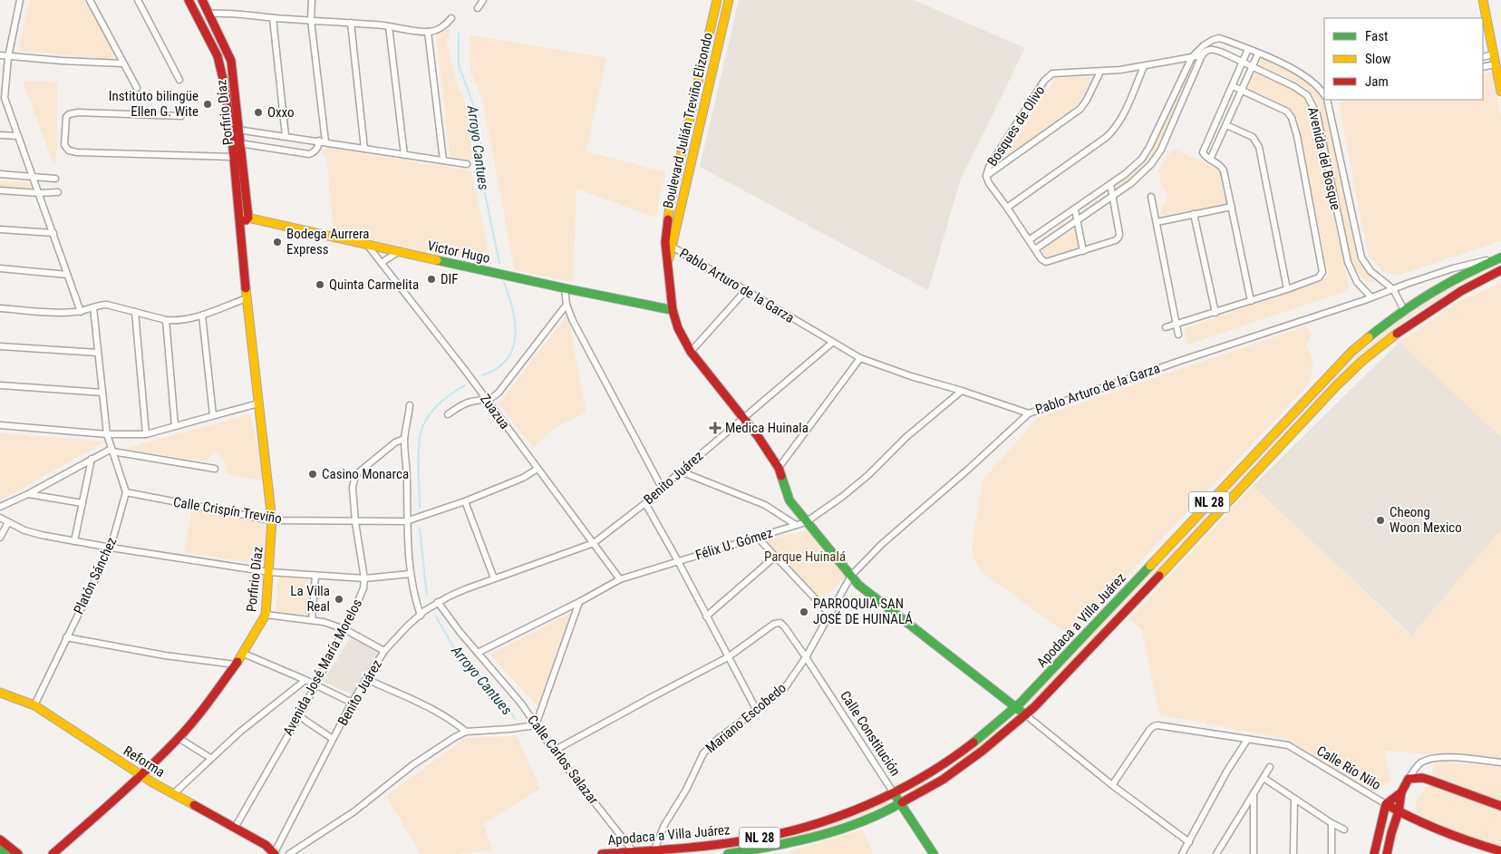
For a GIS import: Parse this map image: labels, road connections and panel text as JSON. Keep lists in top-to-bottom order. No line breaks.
{"streets":{"street":["Porfirio Díaz","Boulevard Julián Treviño Elizondo","Bosques de Olivo","Avenida del Bosque","Victor Hugo","Pablo Arturo de la Garza","Zuazua","Benito Juárez","NL 28","Calle Crispín Treviño","Félix U. Gómez","Platón Sánchez","Apodaca a Villa Juárez","Avenida José María Morelos","Mariano Escobedo","Calle Constitución","Calle Carlos Salazar","Reforma","Calle Río Nilo"]},"crossings":[["Porfirio Díaz","Victor Hugo"],["Porfirio Díaz","Calle Crispín Treviño"],["Porfirio Díaz","Reforma"],["Boulevard Julián Treviño Elizondo","Pablo Arturo de la Garza"],["Bosques de Olivo","Avenida del Bosque"],["Avenida del Bosque","Pablo Arturo de la Garza"],["Victor Hugo","Zuazua"],["Pablo Arturo de la Garza","Benito Juárez"],["Pablo Arturo de la Garza","Félix U. Gómez"],["Pablo Arturo de la Garza","Apodaca a Villa Juárez"],["Pablo Arturo de la Garza","Mariano Escobedo"],["Zuazua","Benito Juárez"],["Zuazua","Félix U. Gómez"],["Benito Juárez","Calle Carlos Salazar"],["Benito Juárez","Reforma"],["Calle Crispín Treviño","Platón Sánchez"],["Calle Crispín Treviño","Avenida José María Morelos"],["Félix U. Gómez","Calle Carlos Salazar"],["Platón Sánchez","Reforma"],["Apodaca a Villa Juárez","Mariano Escobedo"],["Apodaca a Villa Juárez","Calle Constitución"],["Apodaca a Villa Juárez","Calle Carlos Salazar"],["Avenida José María Morelos","Reforma"],["Mariano Escobedo","Calle Constitución"]],"water":["Arroyo Cantues"],"parks":["Parque Huinalá"],"places":{"other":["Instituto bilingüe Ellen G. Wite","Oxxo","Bodega Aurrera Express","DIF","Quinta Carmelita","Casino Monarca","Cheong Woon Mexico","La Villa Real","PARROQUIA SAN JOSÉ DE HUINALÁ"],"health":["Medica Huinala"]},"legend":["Fast","Slow","Jam"]}
